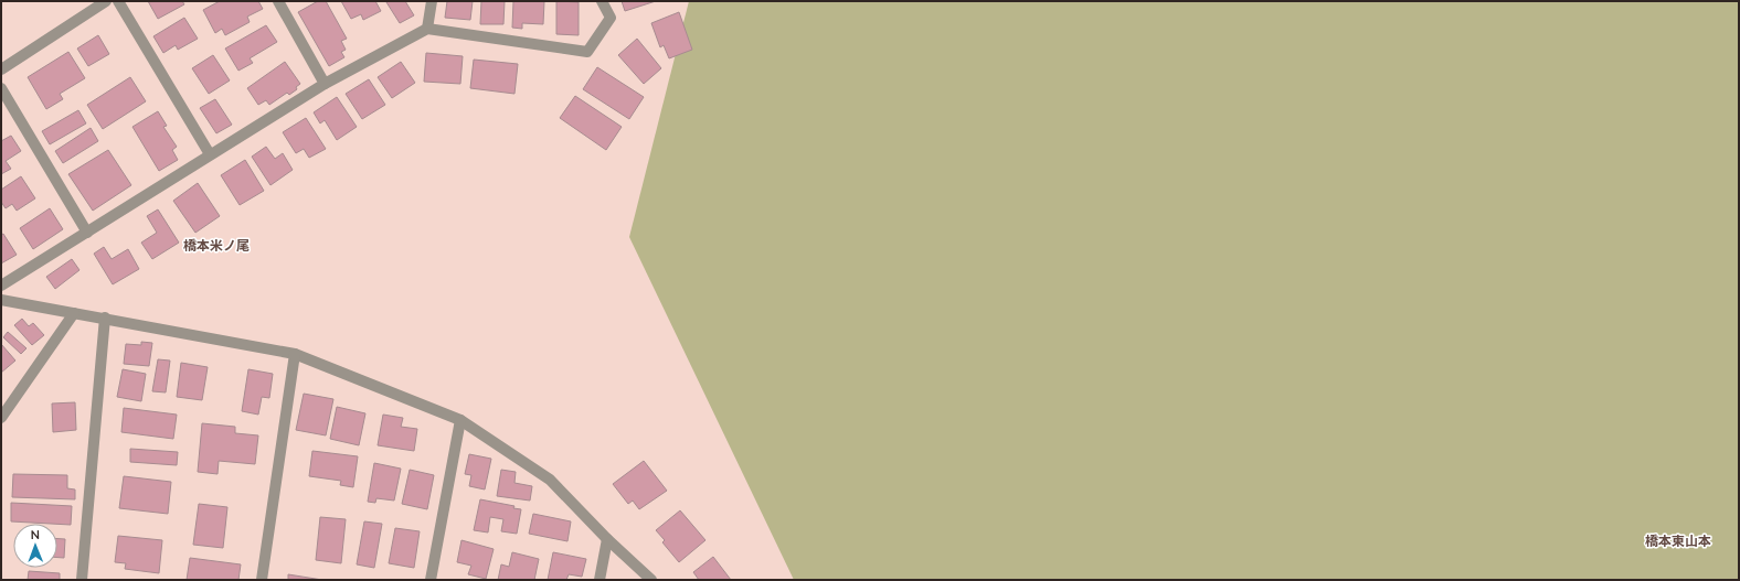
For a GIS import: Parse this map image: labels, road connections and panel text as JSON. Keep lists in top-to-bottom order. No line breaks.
{"districts":["橋本米ノ尾","橋本東山本"],"north":"top"}
